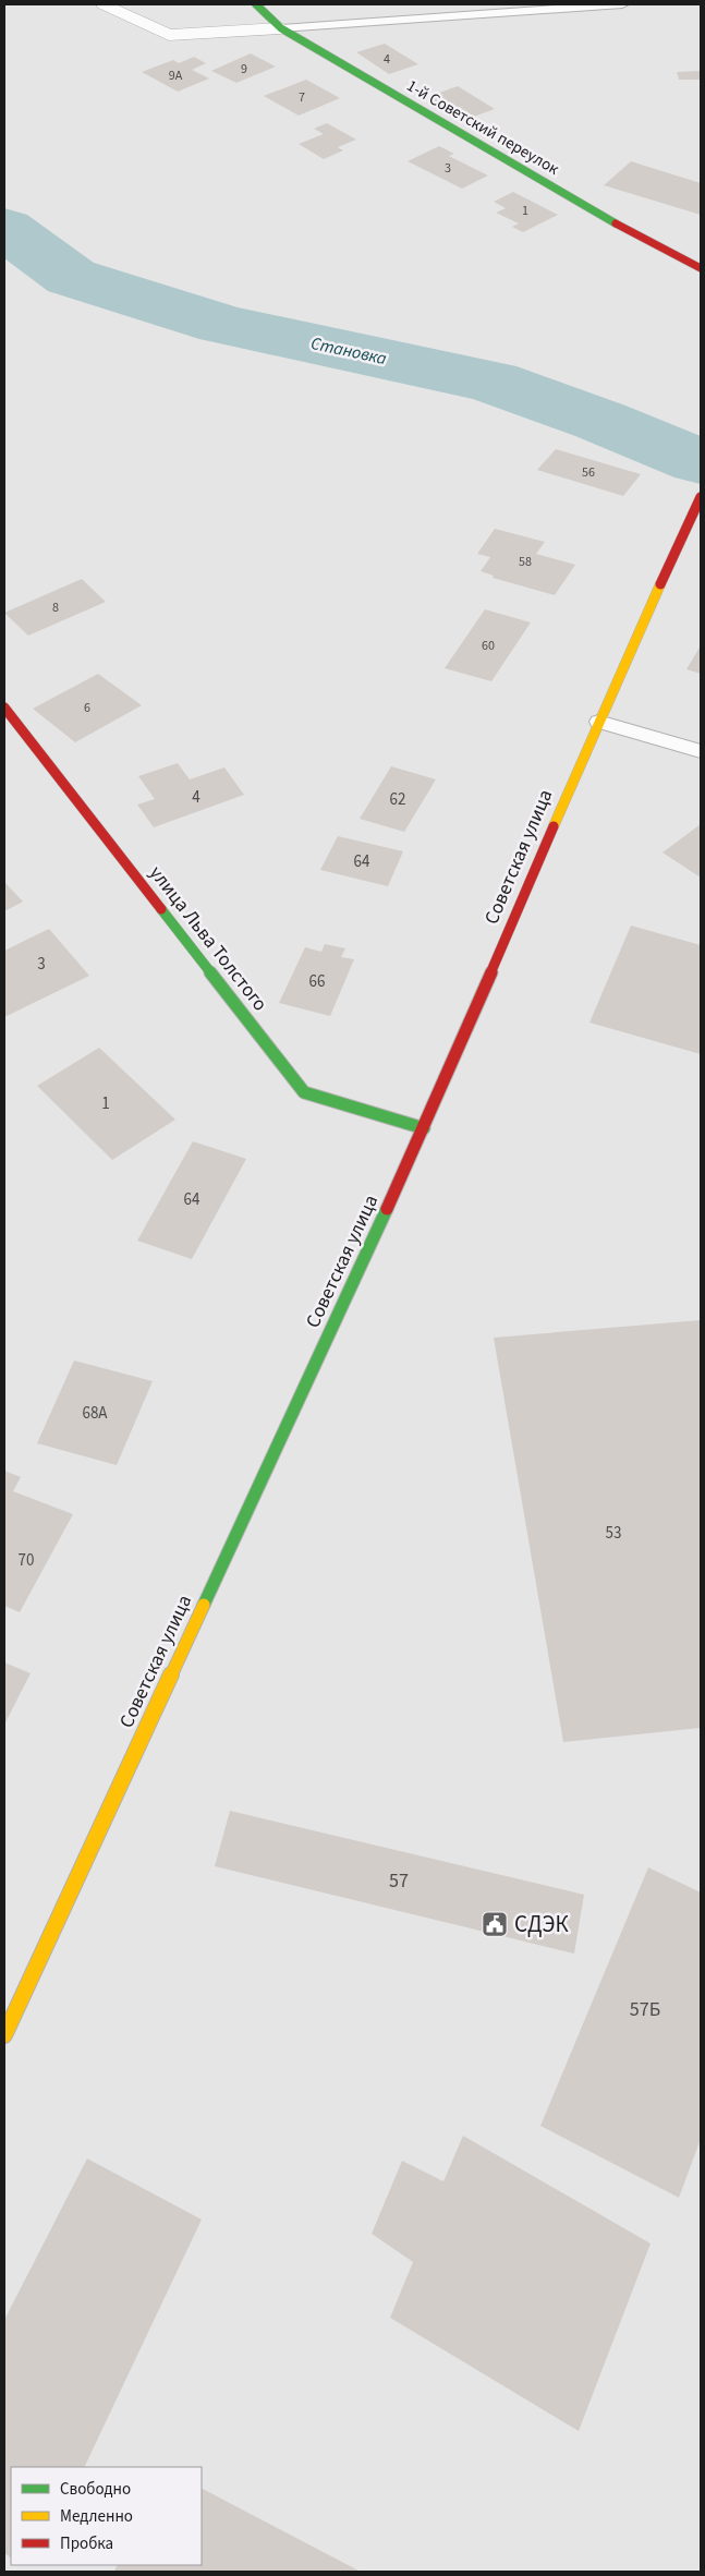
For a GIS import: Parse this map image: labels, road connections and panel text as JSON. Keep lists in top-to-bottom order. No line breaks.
{"streets":{"main road":["1-й Советский переулок","Советская улица","улица Льва Толстого"]},"crossings":[["Советская улица","улица Льва Толстого"]],"water":["Становка"],"places":{"public building":["СДЭК"]},"house_numbers":["4","9","9А","7","3","1","56","58","8","60","6","4","62","64","3","66","1","64","68А","53","70","57","57Б"],"legend":["Свободно","Медленно","Пробка"]}
